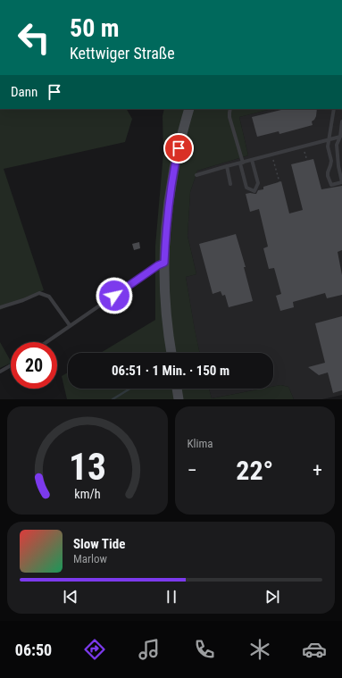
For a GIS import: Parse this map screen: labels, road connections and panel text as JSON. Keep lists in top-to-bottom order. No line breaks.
{"page":{"turn":["50 m","Kettwiger Straße"],"then":"Dann","limit":"20","trip":"06:51 · 1 Min. · 150 m","tile":"Klima","heat":["−","22°","+"],"song":["Slow Tide","Marlow"],"tabs":"06:50","gauge":["13","km/h"]}}
